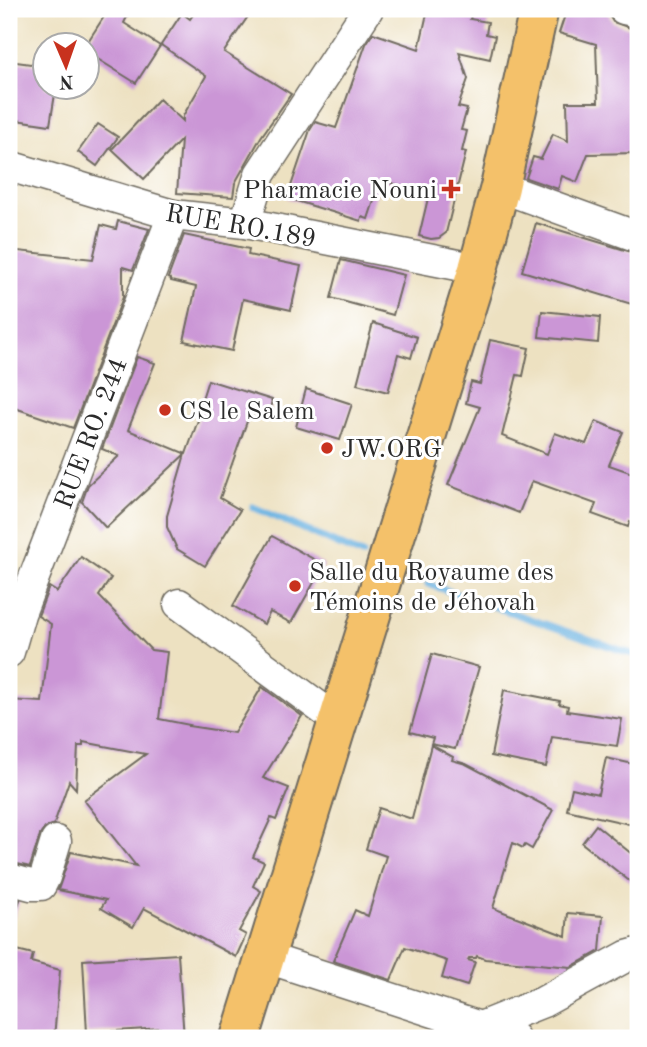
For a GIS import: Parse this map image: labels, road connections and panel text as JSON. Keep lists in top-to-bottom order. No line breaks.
{"streets":{"street":["RUE RO.189","RUE RO. 244"]},"crossings":[["RUE RO.189","RUE RO. 244"]],"places":{"health":["Pharmacie Nouni"],"other":["CS le Salem","JW.ORG","Salle du Royaume des Témoins de Jéhovah"]},"north":"bottom"}
